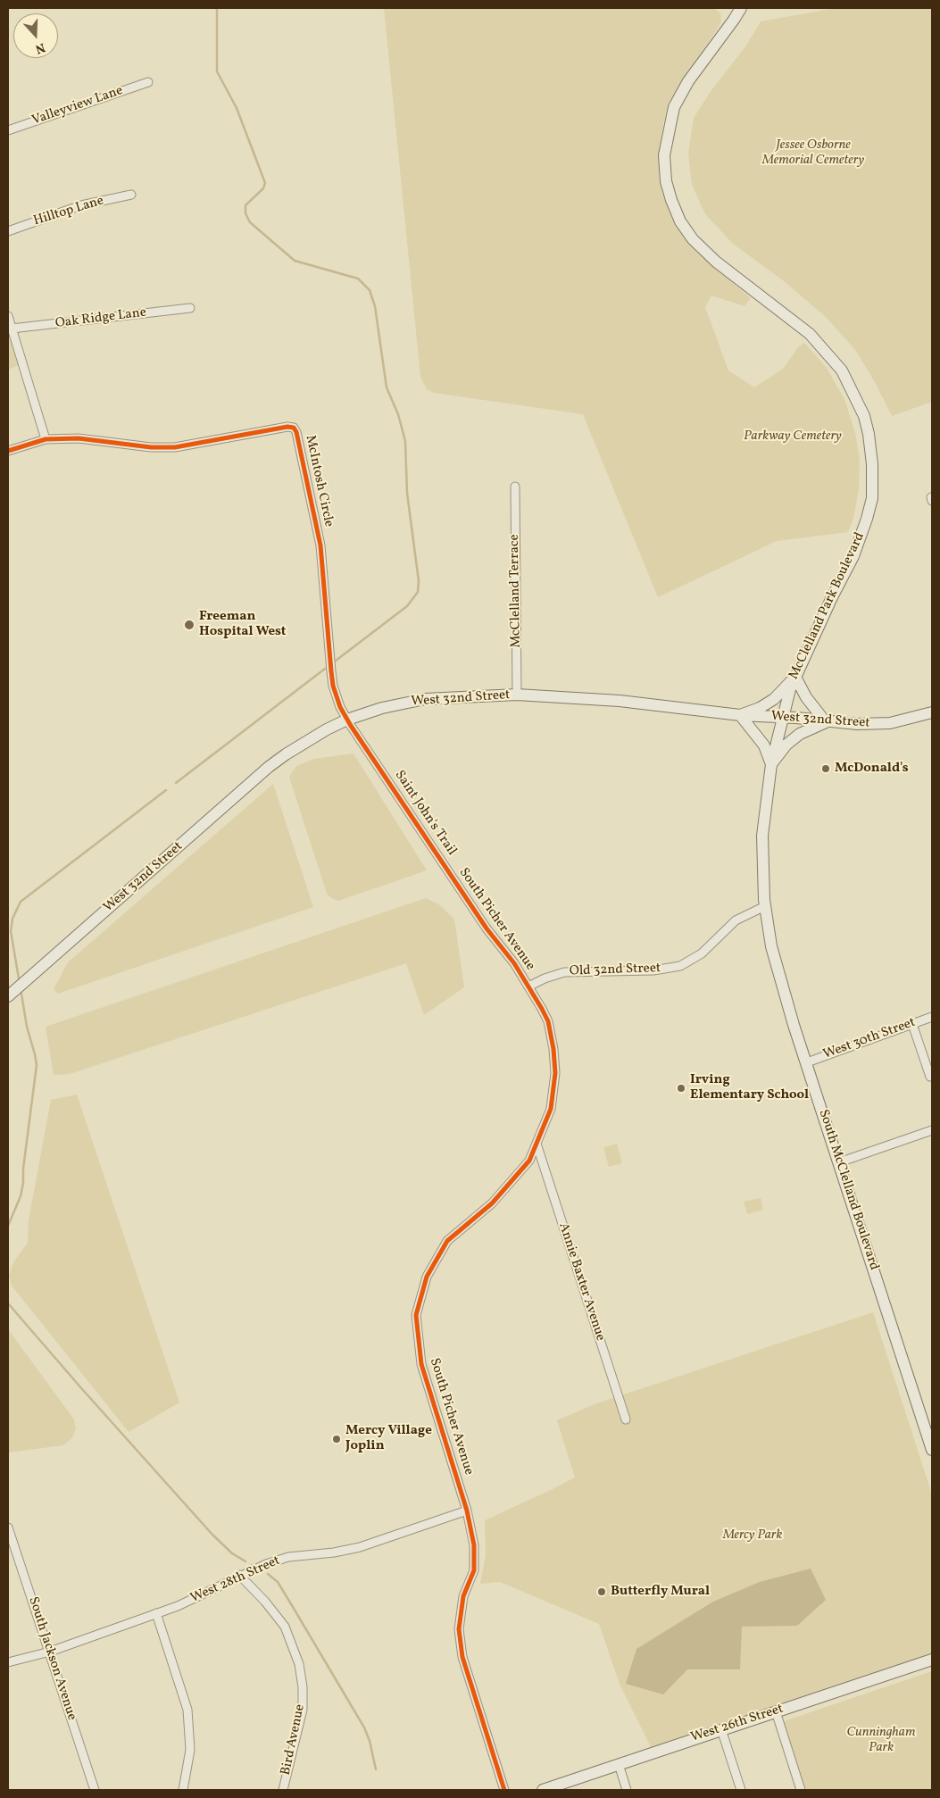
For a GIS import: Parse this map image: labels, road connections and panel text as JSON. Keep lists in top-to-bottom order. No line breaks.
{"streets":{"main road":["McClelland Park Boulevard","West 32nd Street","South McClelland Boulevard","West 26th Street"],"street":["Valleyview Lane","Hilltop Lane","Oak Ridge Lane","McIntosh Circle","McClelland Terrace","South Picher Avenue","Old 32nd Street","West 30th Street","Annie Baxter Avenue","West 28th Street","South Jackson Avenue","Bird Avenue"],"cycle path":["Saint John's Trail"]},"crossings":[["McIntosh Circle","West 32nd Street"],["McIntosh Circle","South Picher Avenue"],["McClelland Terrace","West 32nd Street"],["McClelland Park Boulevard","West 32nd Street"],["McClelland Park Boulevard","South McClelland Boulevard"],["West 32nd Street","South Picher Avenue"],["West 32nd Street","South McClelland Boulevard"],["South Picher Avenue","Old 32nd Street"],["South Picher Avenue","Annie Baxter Avenue"],["South Picher Avenue","West 28th Street"],["Old 32nd Street","South McClelland Boulevard"],["West 30th Street","South McClelland Boulevard"],["West 28th Street","South Jackson Avenue"],["West 28th Street","Bird Avenue"]],"parks":["Jessee Osborne Memorial Cemetery","Parkway Cemetery","Mercy Park","Cunningham Park"],"places":["Freeman Hospital West","McDonald's","Irving Elementary School","Mercy Village Joplin","Butterfly Mural"],"north":"bottom"}
